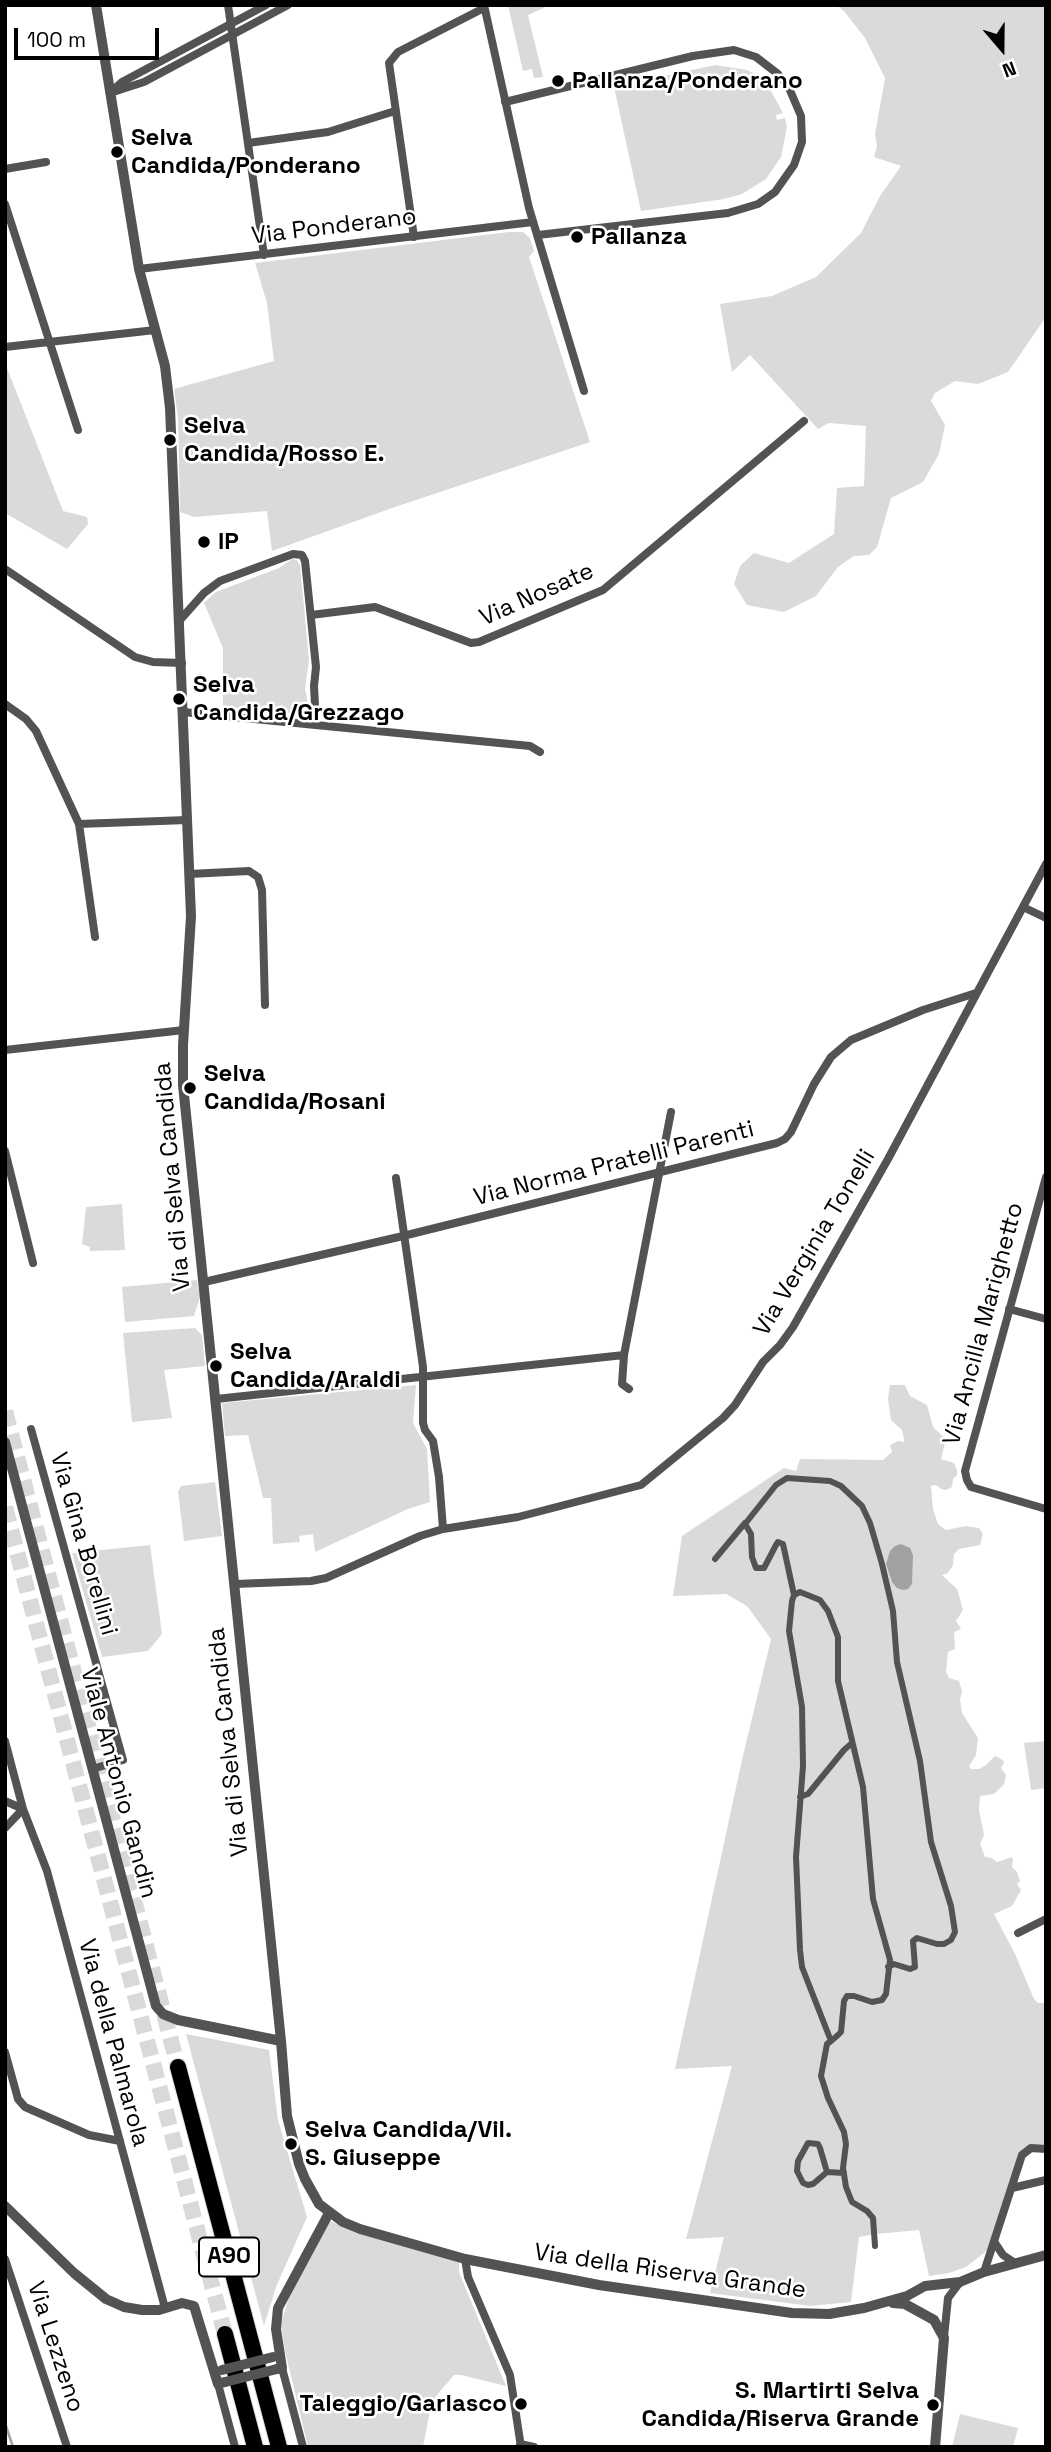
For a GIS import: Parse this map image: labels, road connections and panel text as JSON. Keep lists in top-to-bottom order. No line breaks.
{"streets":{"highway":["A90"],"street":["Via Ponderano","Via Nosate","Via Norma Pratelli Parenti","Via di Selva Candida","Via Verginia Tonelli","Via Ancilla Marighetto","Via Gina Borellini","Viale Antonio Gandin","Via della Palmarola","Via della Riserva Grande","Via Lezzeno"]},"crossings":[["Via Ponderano","Via di Selva Candida"],["Via Norma Pratelli Parenti","Via di Selva Candida"],["Via Norma Pratelli Parenti","Via Verginia Tonelli"],["Via di Selva Candida","Via Verginia Tonelli"],["Via di Selva Candida","Viale Antonio Gandin"],["Via di Selva Candida","Via della Riserva Grande"],["Via Gina Borellini","Viale Antonio Gandin"]],"places":["Pallanza/Ponderano","Selva Candida/Ponderano","Pallanza","Selva Candida/Rosso E.","IP","Selva Candida/Grezzago","Selva Candida/Rosani","Selva Candida/Araldi","Selva Candida/Vil. S. Giuseppe","Taleggio/Garlasco","S. Martirti Selva Candida/Riserva Grande"],"scale_bar":"100 m","north":"bottom"}
